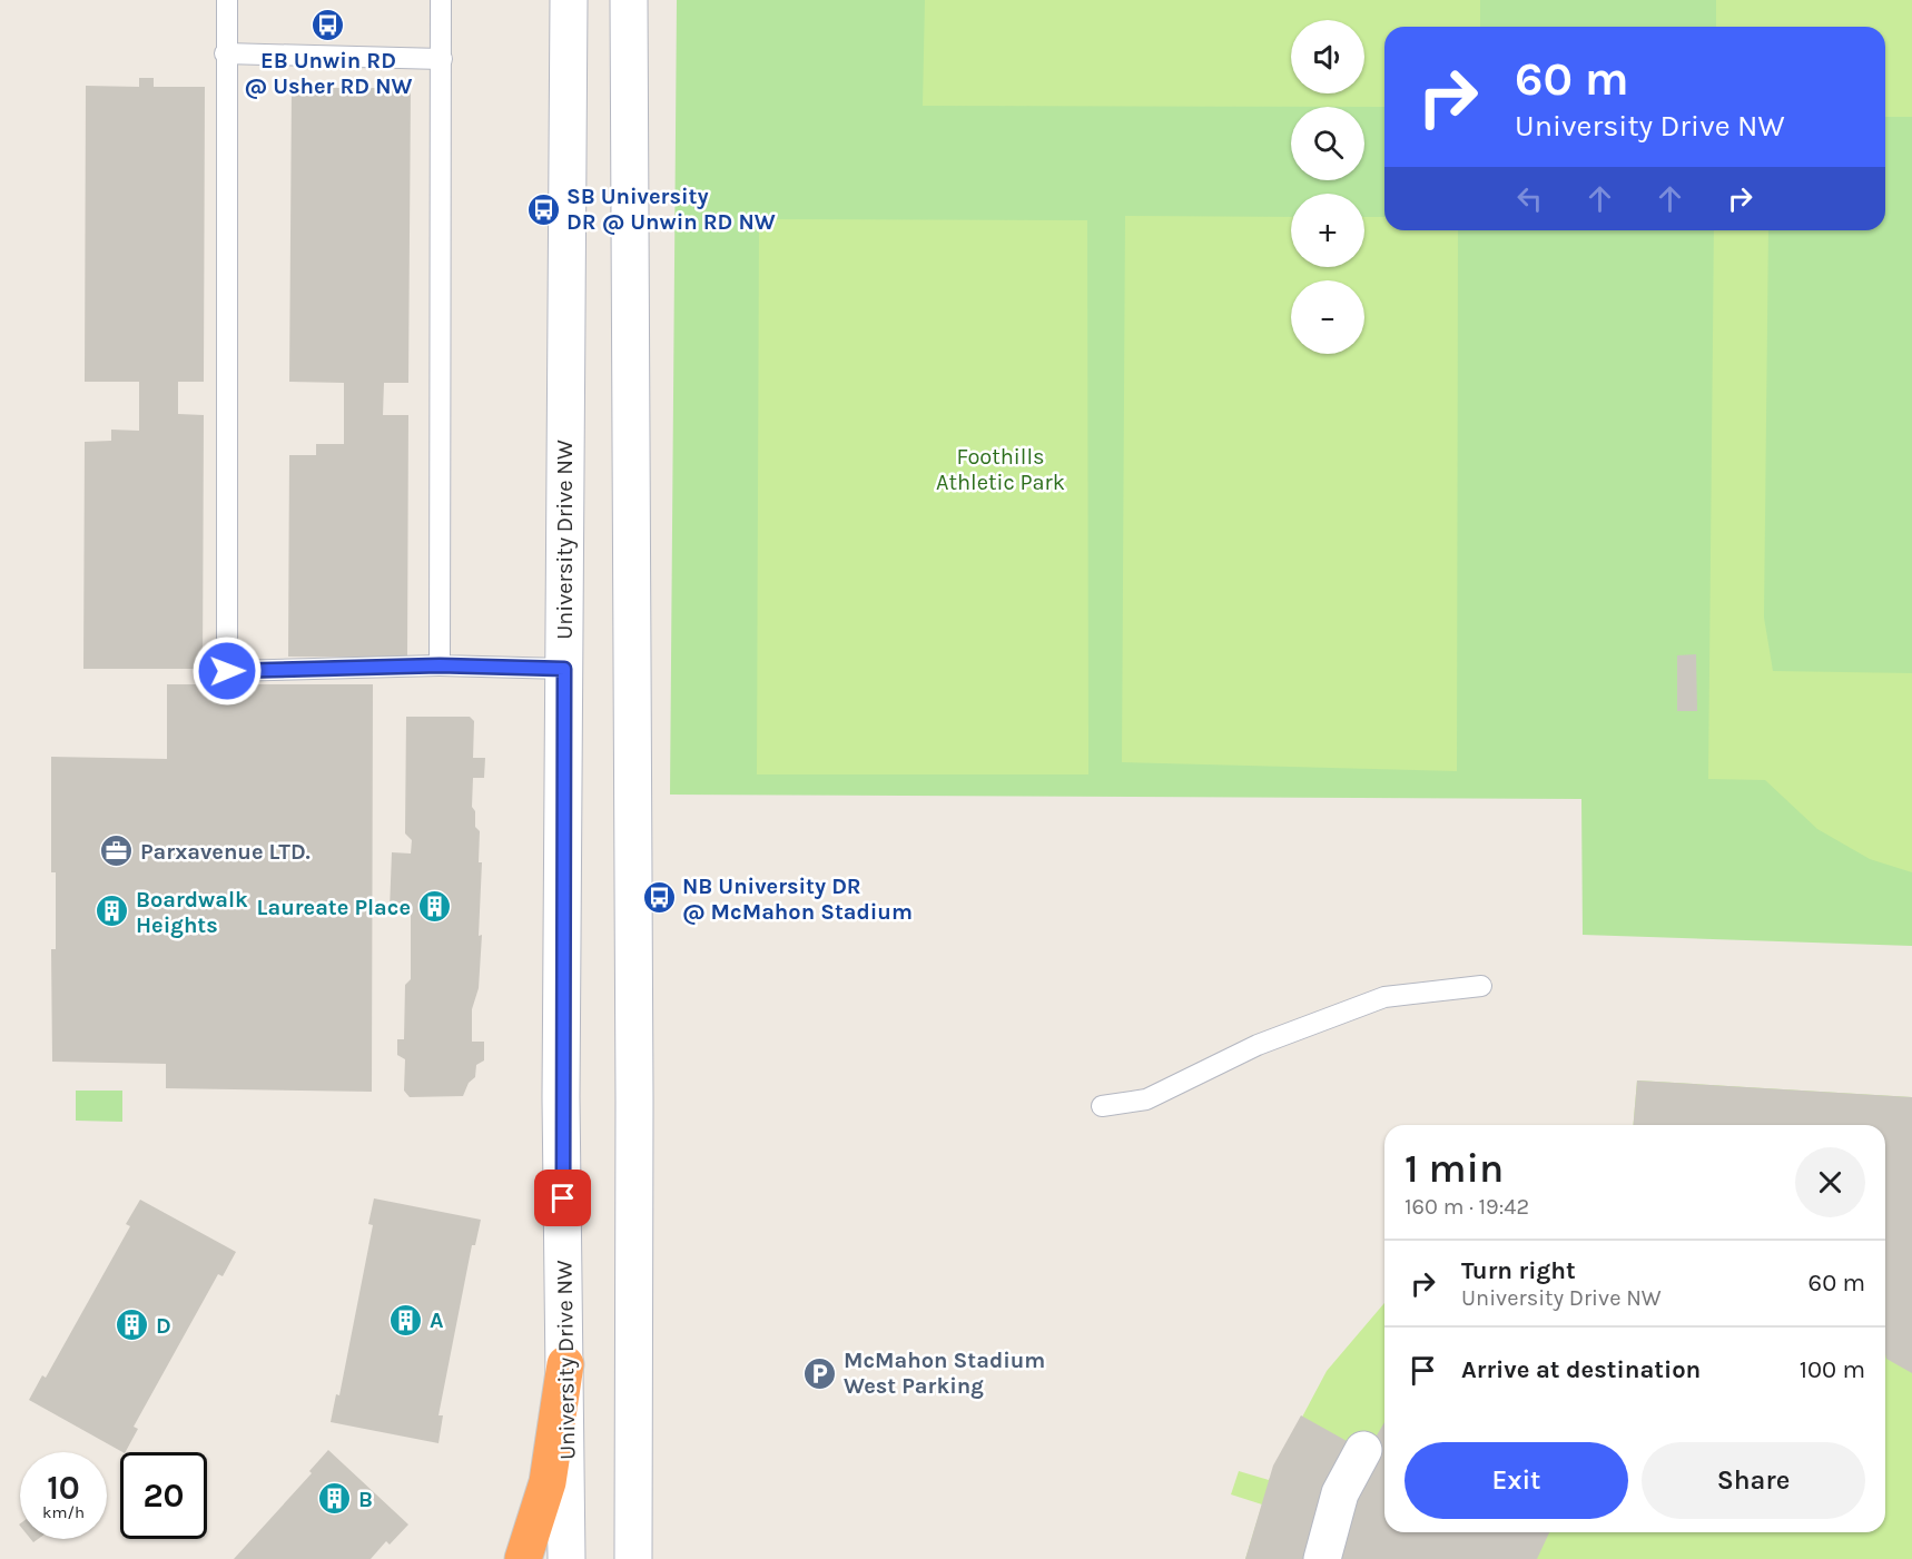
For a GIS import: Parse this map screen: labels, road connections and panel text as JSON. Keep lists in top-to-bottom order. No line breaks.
{"streets":{"street":["University Drive NW"]},"parks":["Foothills Athletic Park"],"places":{"bus stop":["EB Unwin RD @ Usher RD NW","SB University DR @ Unwin RD NW","NB University DR @ McMahon Stadium"],"office":["Parxavenue LTD."],"building":["Laureate Place","Boardwalk Heights","A","D","B"],"parking":["McMahon Stadium West Parking"]},"page":{"map_buttons":["+","−"],"turn":["60 m","University Drive NW"],"heading":["1 min","160 m · 19:42"],"list":[{"name":"Turn right","note":"University Drive NW","value":"60 m"},{"name":"Arrive at destination","value":"100 m"}],"buttons":["Exit","Share"],"speed":"10 km/h","limit":"20"}}
